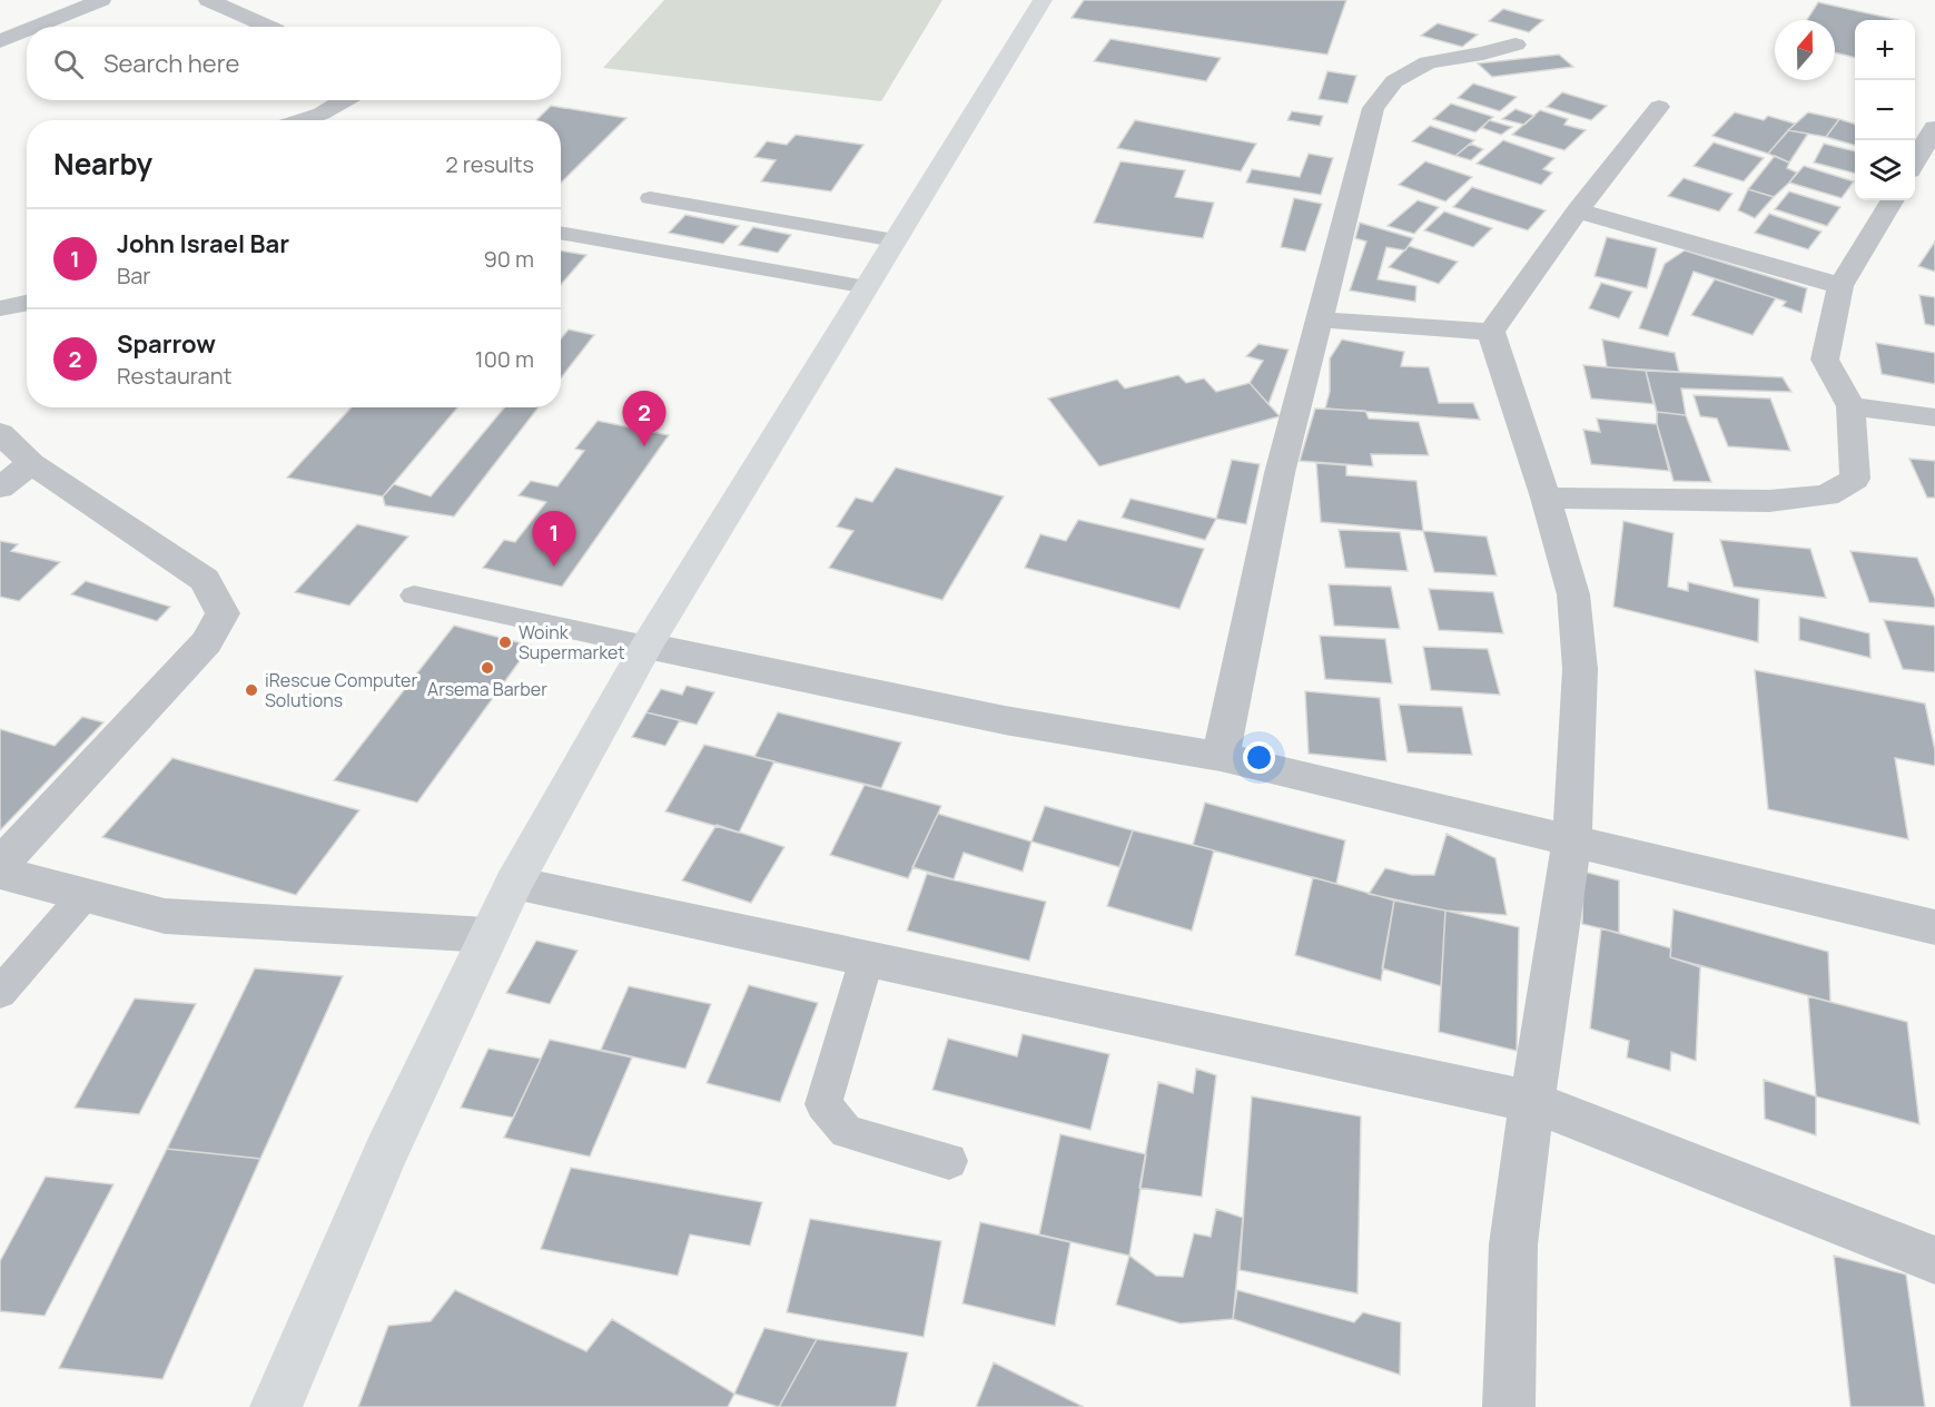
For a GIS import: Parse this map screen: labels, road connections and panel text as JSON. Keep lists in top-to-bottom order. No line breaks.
{"places":["Woink Supermarket","Arsema Barber","iRescue Computer Solutions"],"north":"top","page":{"map_buttons":["+","−"],"search":"Search here","heading":["Nearby","2 results"],"list":[{"mark":"1","name":"John Israel Bar","note":"Bar","value":"90 m"},{"mark":"2","name":"Sparrow","note":"Restaurant","value":"100 m"}],"pins":["2","1"]}}
